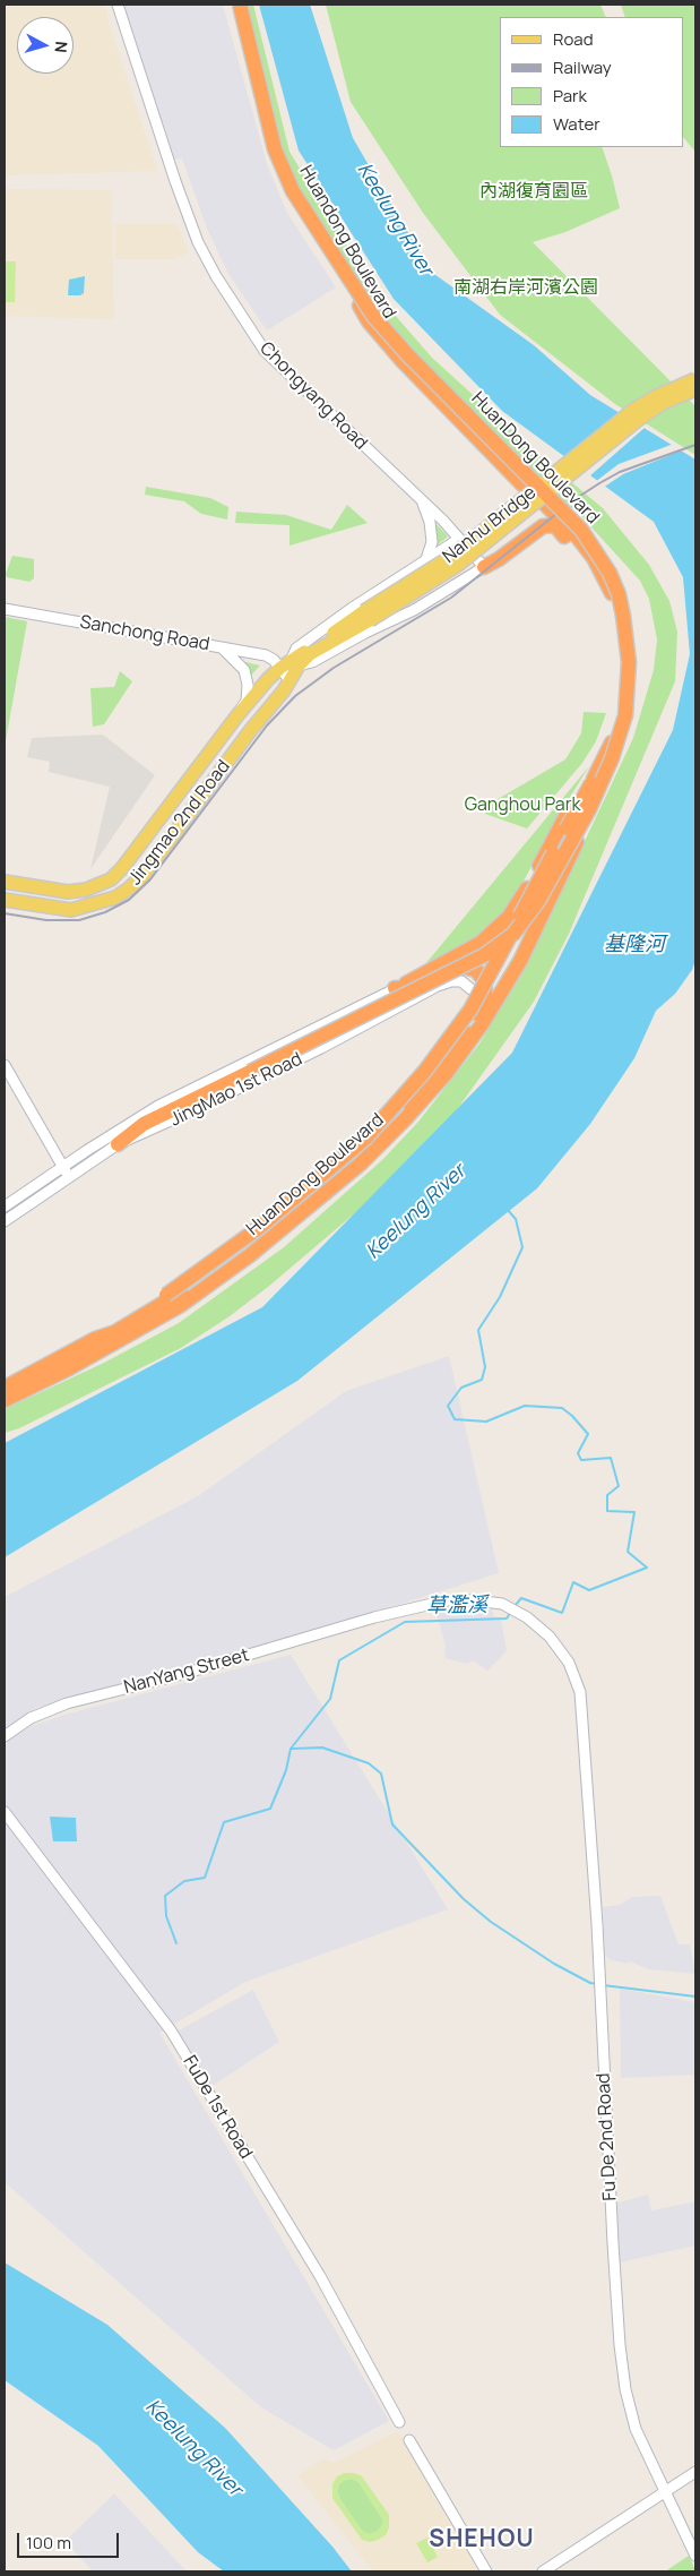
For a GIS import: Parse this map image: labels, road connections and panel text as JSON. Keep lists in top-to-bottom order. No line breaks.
{"streets":{"highway":["Huandong Boulevard","HuanDong Boulevard"],"main road":["Nanhu Bridge","Jingmao 2nd Road"],"street":["Chongyang Road","Sanchong Road","JingMao 1st Road","NanYang Street","FuDe 1st Road","Fu De 2nd Road"]},"crossings":[["Huandong Boulevard","HuanDong Boulevard"],["Sanchong Road","Jingmao 2nd Road"],["NanYang Street","Fu De 2nd Road"]],"districts":["SHEHOU"],"water":["Keelung River","基隆河","草濫溪"],"parks":["內湖復育園區","南湖右岸河濱公園","Ganghou Park"],"legend":["Road","Railway","Park","Water"],"scale_bar":"100 m","north":"right"}
